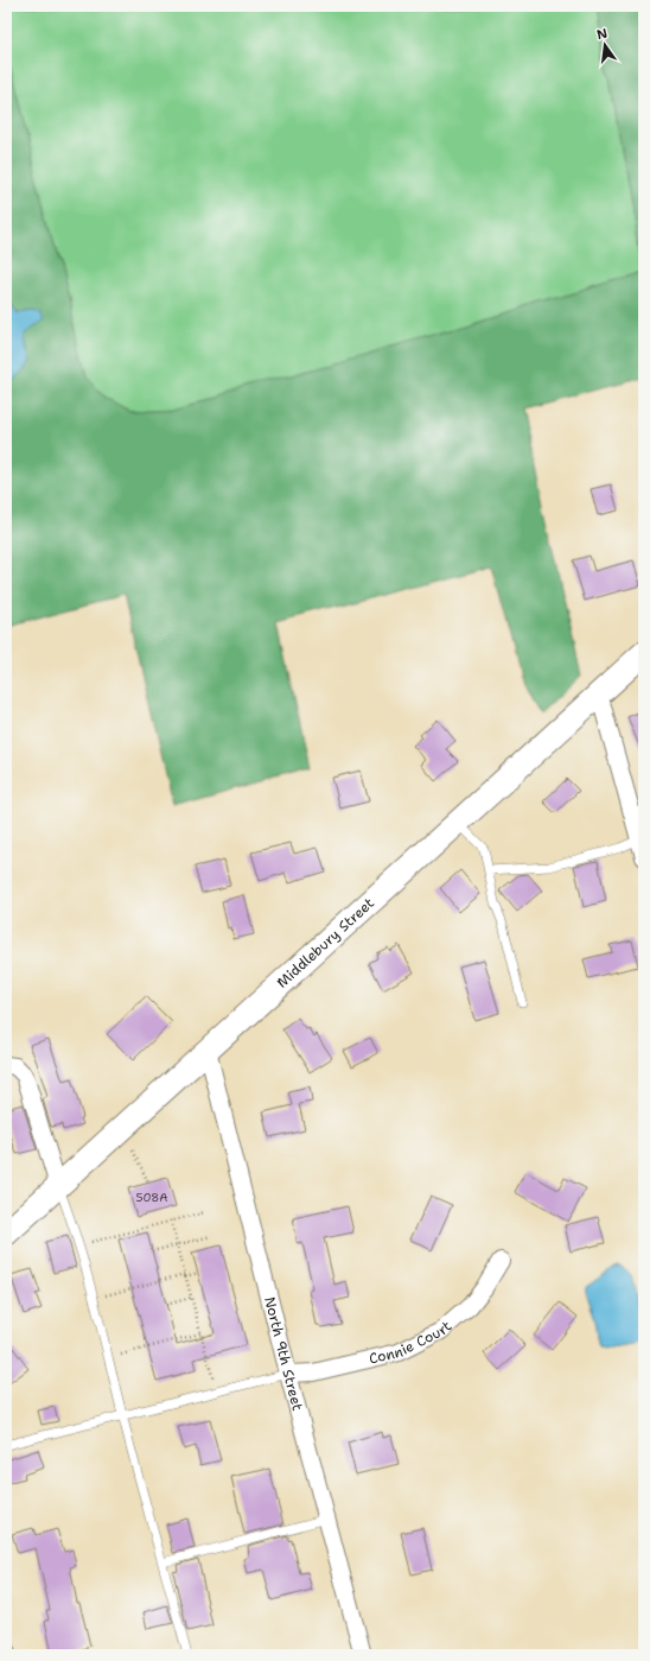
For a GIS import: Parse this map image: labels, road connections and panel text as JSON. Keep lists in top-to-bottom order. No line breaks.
{"streets":{"main road":["Middlebury Street"],"street":["Connie Court","North 9th Street"]},"crossings":[["Middlebury Street","North 9th Street"],["Connie Court","North 9th Street"]],"house_numbers":["508A"],"north":"top"}
